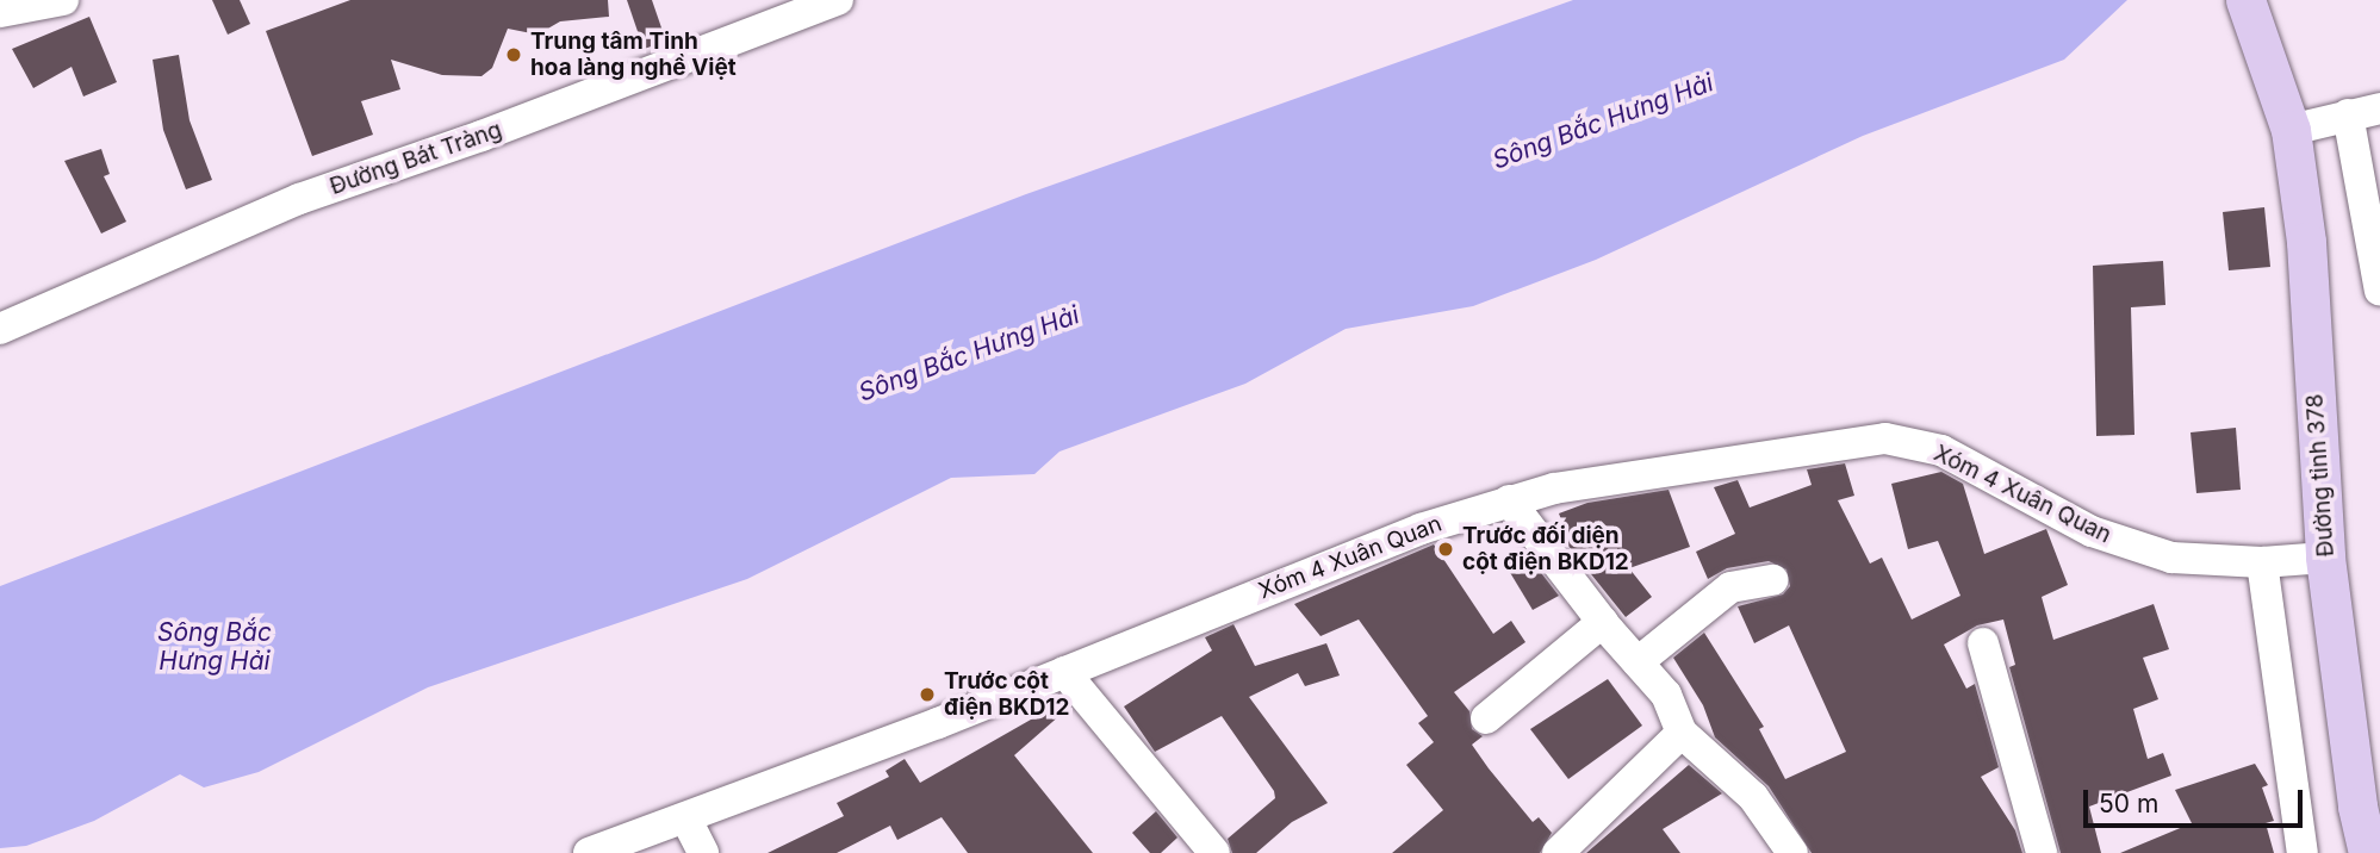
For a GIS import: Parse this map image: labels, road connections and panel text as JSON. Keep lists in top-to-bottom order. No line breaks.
{"streets":{"main road":["Đường tỉnh 378"],"street":["Đường Bát Tràng","Xóm 4 Xuân Quan"]},"crossings":[["Đường tỉnh 378","Xóm 4 Xuân Quan"]],"water":["Sông Bắc Hưng Hải"],"places":["Trung tâm Tinh hoa làng nghề Việt","Trước đối diện cột điện BKD12","Trước cột điện BKD12"],"scale_bar":"50 m"}
